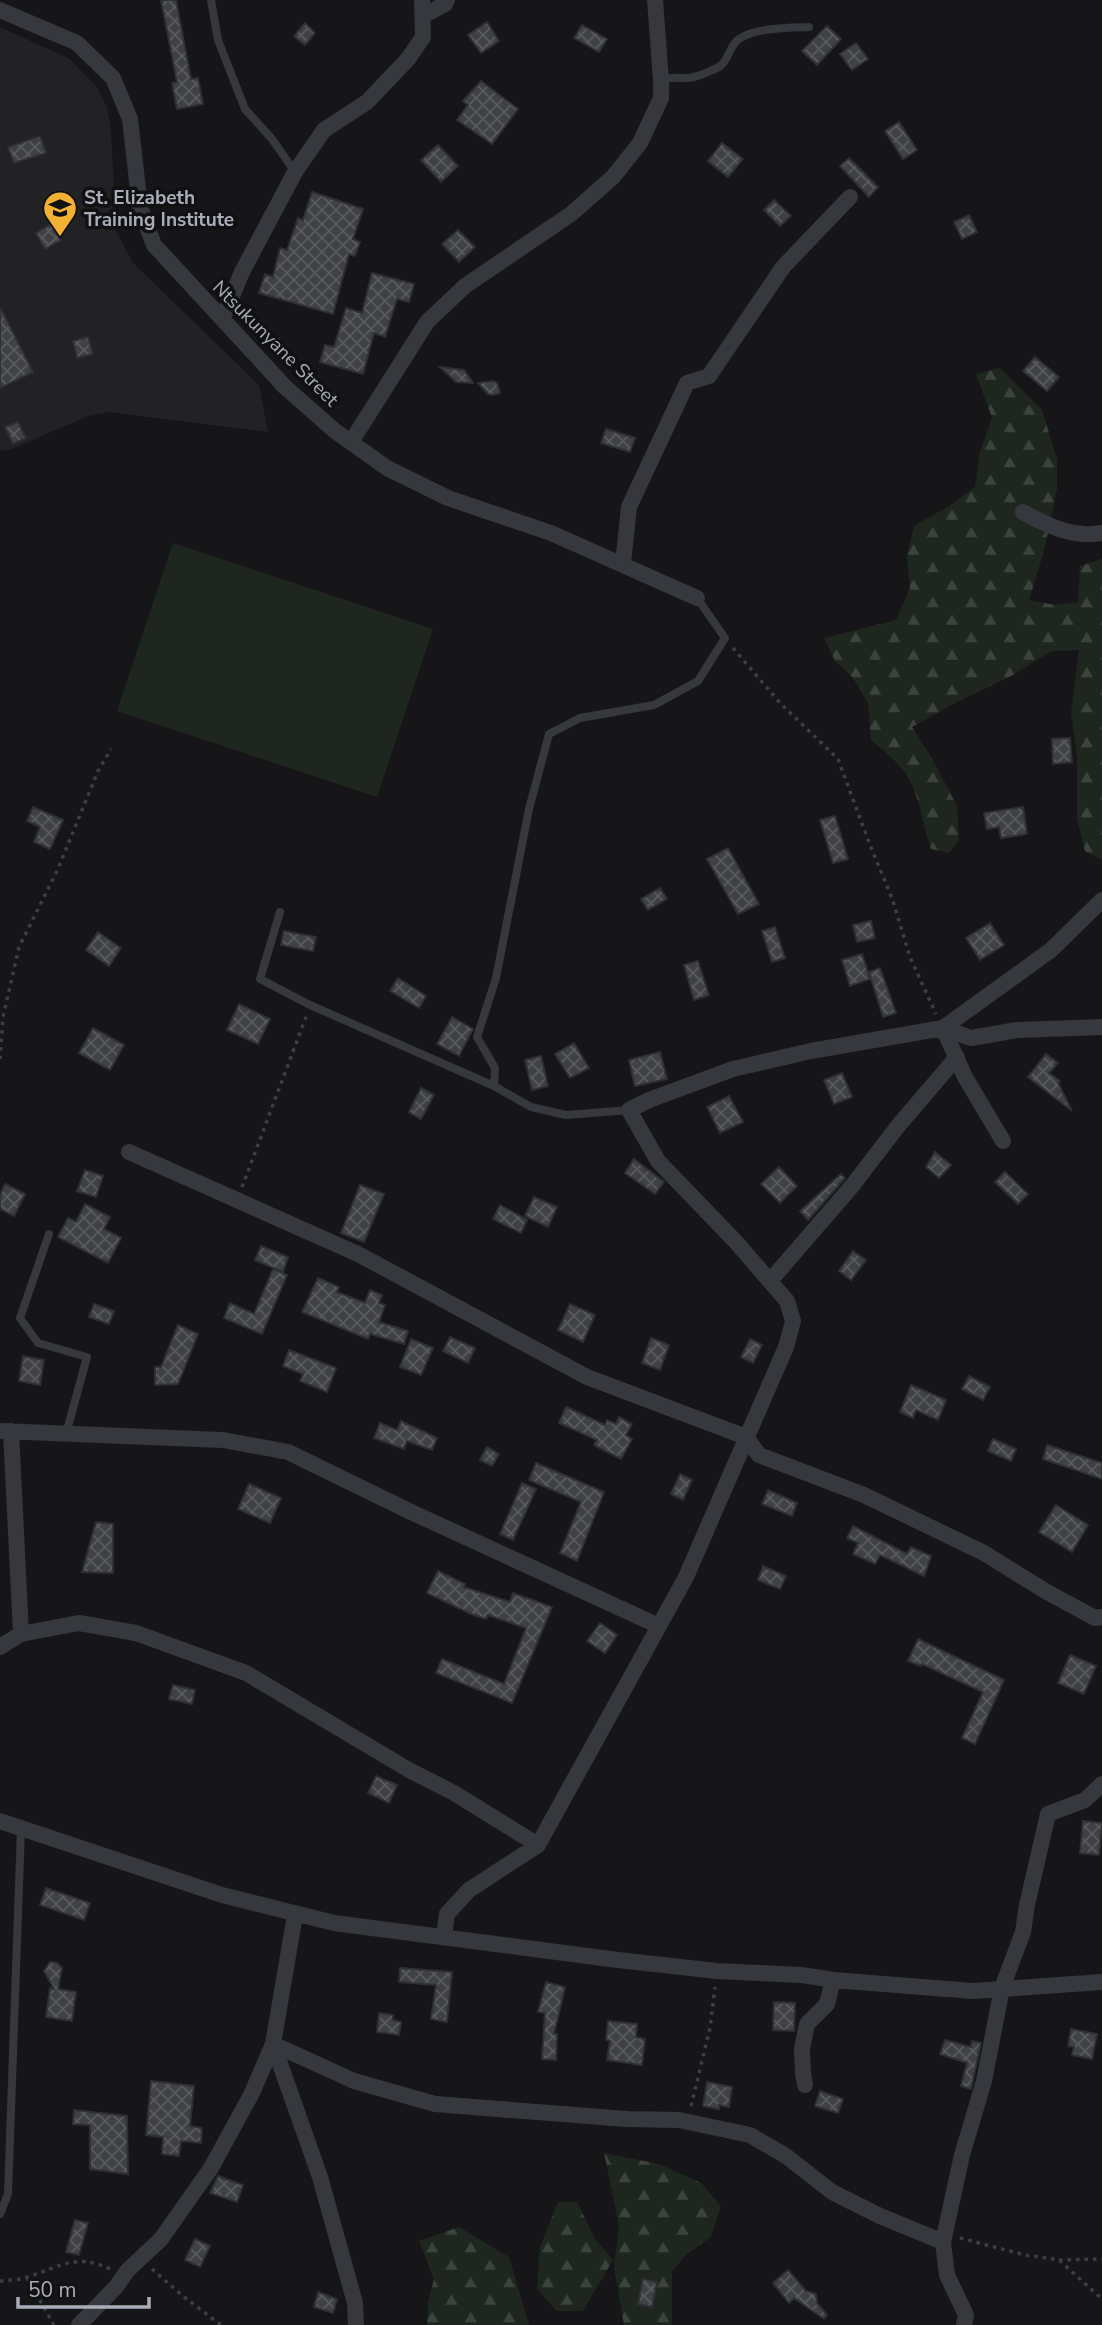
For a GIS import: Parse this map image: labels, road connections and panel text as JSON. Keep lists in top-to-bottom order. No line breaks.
{"streets":{"street":["Ntsukunyane Street"]},"places":{"school or university":["St. Elizabeth Training Institute"]},"scale_bar":"50 m"}
